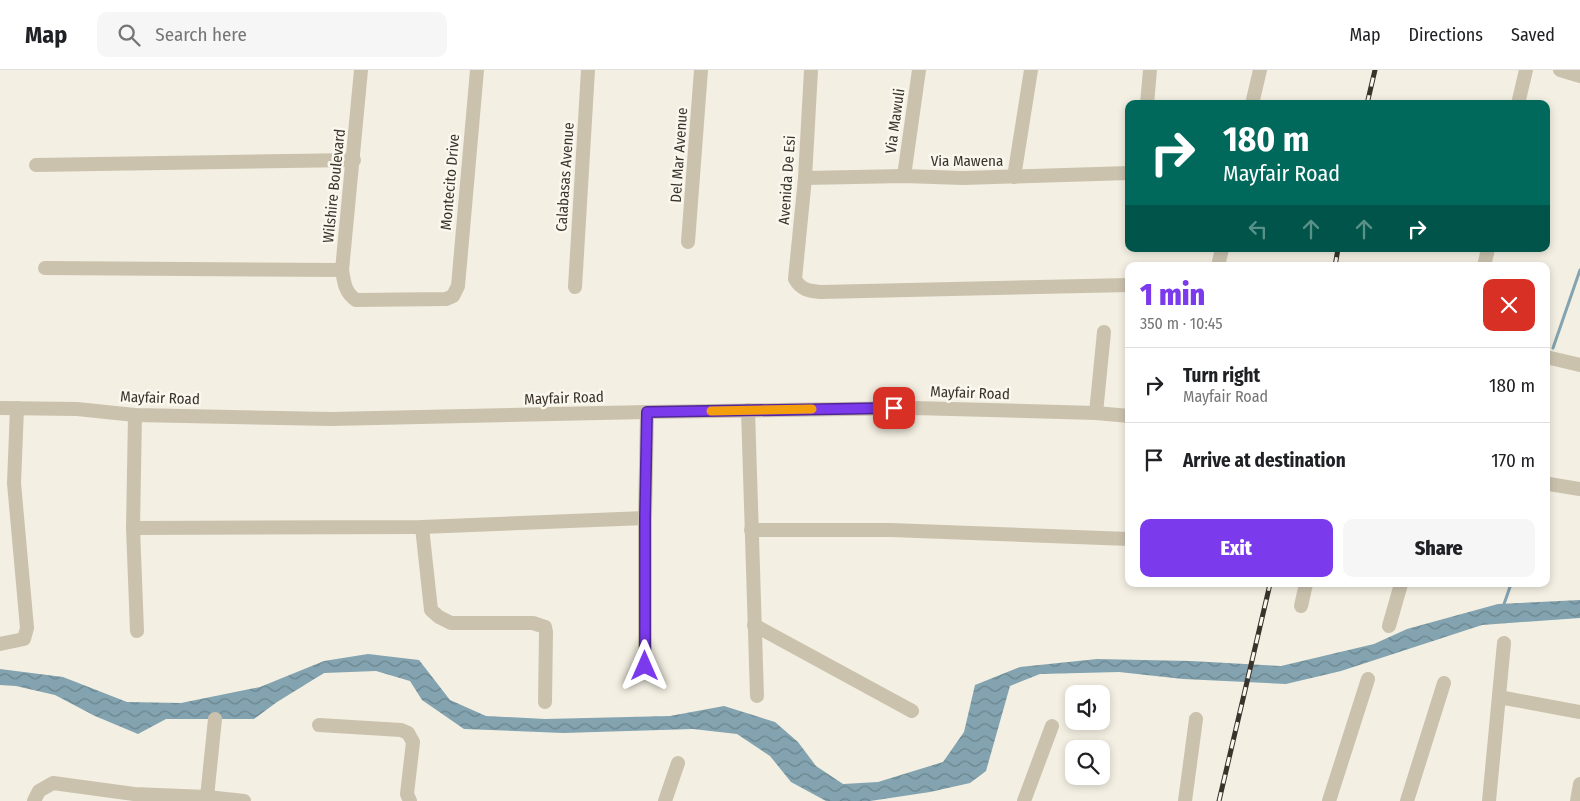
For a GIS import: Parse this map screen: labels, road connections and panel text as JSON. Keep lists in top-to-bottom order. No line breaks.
{"streets":{"street":["Via Mawuli","Del Mar Avenue","Via Mawena","Calabasas Avenue","Avenida De Esi","Montecito Drive","Wilshire Boulevard","Mayfair Road"]},"crossings":[["Via Mawuli","Via Mawena"],["Via Mawena","Avenida De Esi"],["Montecito Drive","Wilshire Boulevard"]],"page":{"header":"Map","search":"Search here","nav":["Map","Directions","Saved"],"turn":["180 m","Mayfair Road"],"heading":["1 min","350 m · 10:45"],"list":[{"name":"Turn right","note":"Mayfair Road","value":"180 m"},{"name":"Arrive at destination","value":"170 m"}],"buttons":["Exit","Share"]}}
